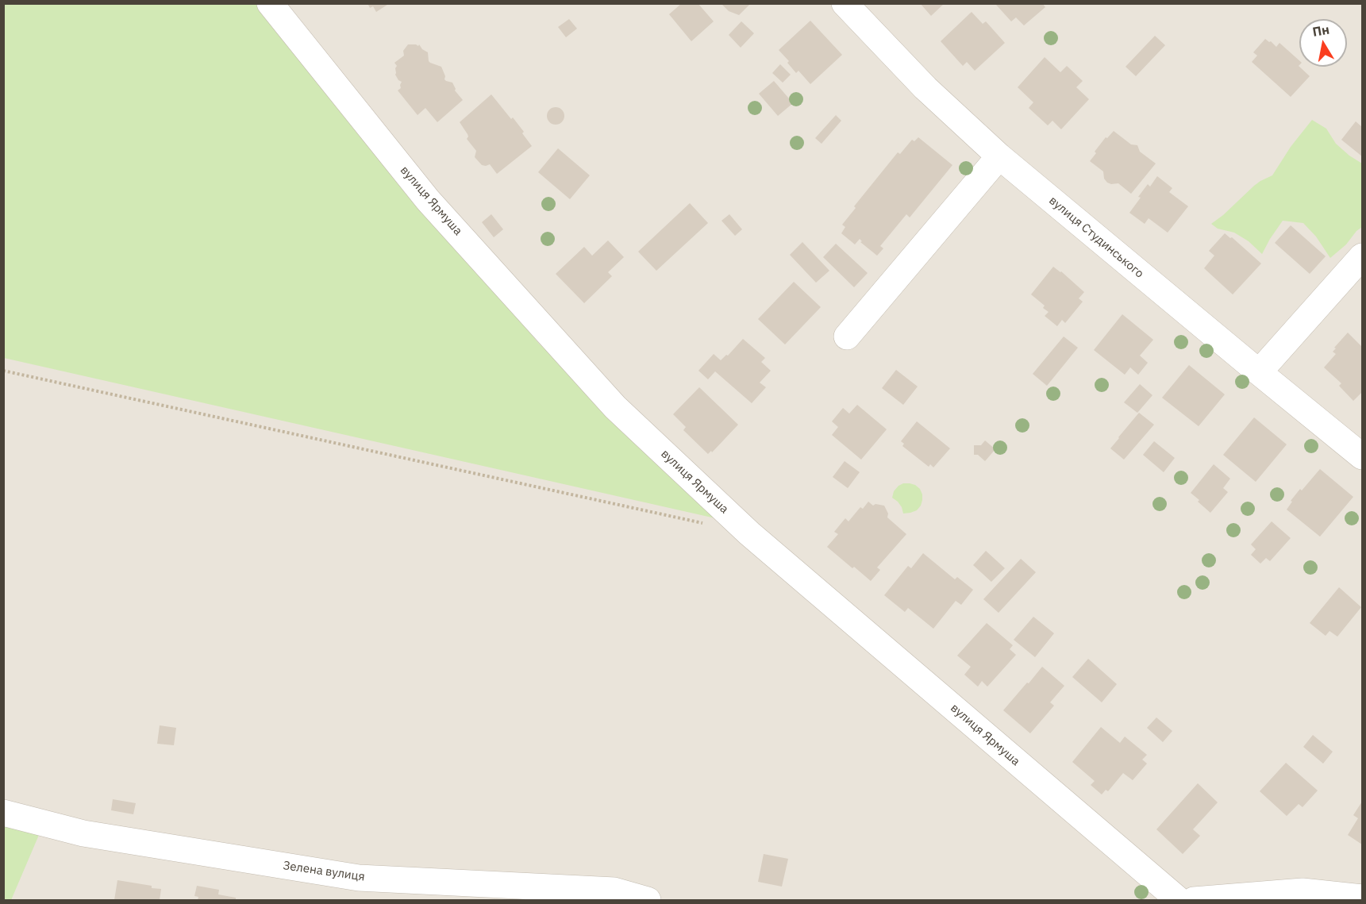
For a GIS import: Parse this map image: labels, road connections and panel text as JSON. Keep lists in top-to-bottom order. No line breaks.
{"streets":{"street":["вулиця Ярмуша","вулиця Студинського","Зелена вулиця"]},"north":"top"}
